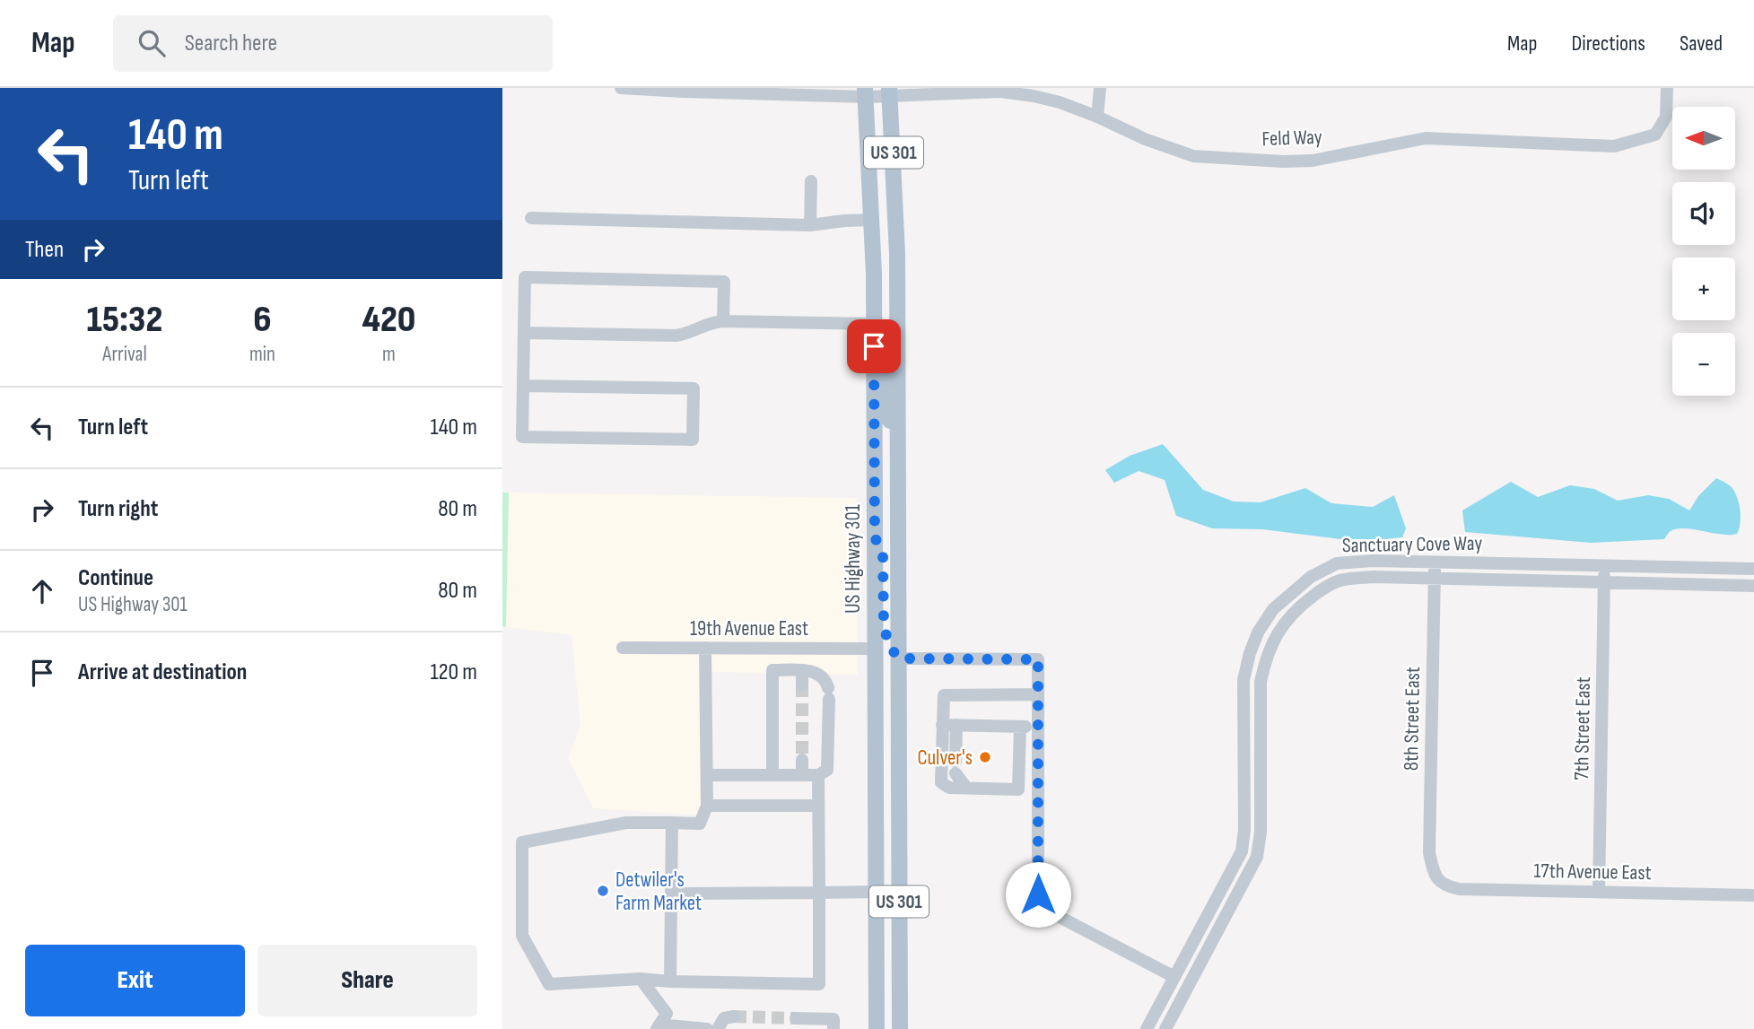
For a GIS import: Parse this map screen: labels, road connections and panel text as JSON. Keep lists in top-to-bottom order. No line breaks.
{"streets":{"main road":["US 301","US Highway 301"],"street":["Feld Way","Sanctuary Cove Way","19th Avenue East","8th Street East","7th Street East","17th Avenue East"]},"crossings":[["Feld Way","US 301"],["Feld Way","US Highway 301"],["Sanctuary Cove Way","8th Street East"],["Sanctuary Cove Way","7th Street East"],["US Highway 301","19th Avenue East"],["8th Street East","17th Avenue East"],["7th Street East","17th Avenue East"]],"places":["Culver's","Detwiler's Farm Market"],"north":"left","page":{"header":"Map","search":"Search here","nav":["Map","Directions","Saved"],"turn":["140 m","Turn left"],"map_buttons":["+","−"],"then":"Then","eta":["15:32","Arrival","6","min","420","m"],"list":[{"name":"Turn left","value":"140 m"},{"name":"Turn right","value":"80 m"},{"name":"Continue","note":"US Highway 301","value":"80 m"},{"name":"Arrive at destination","value":"120 m"}],"buttons":["Exit","Share"]}}
